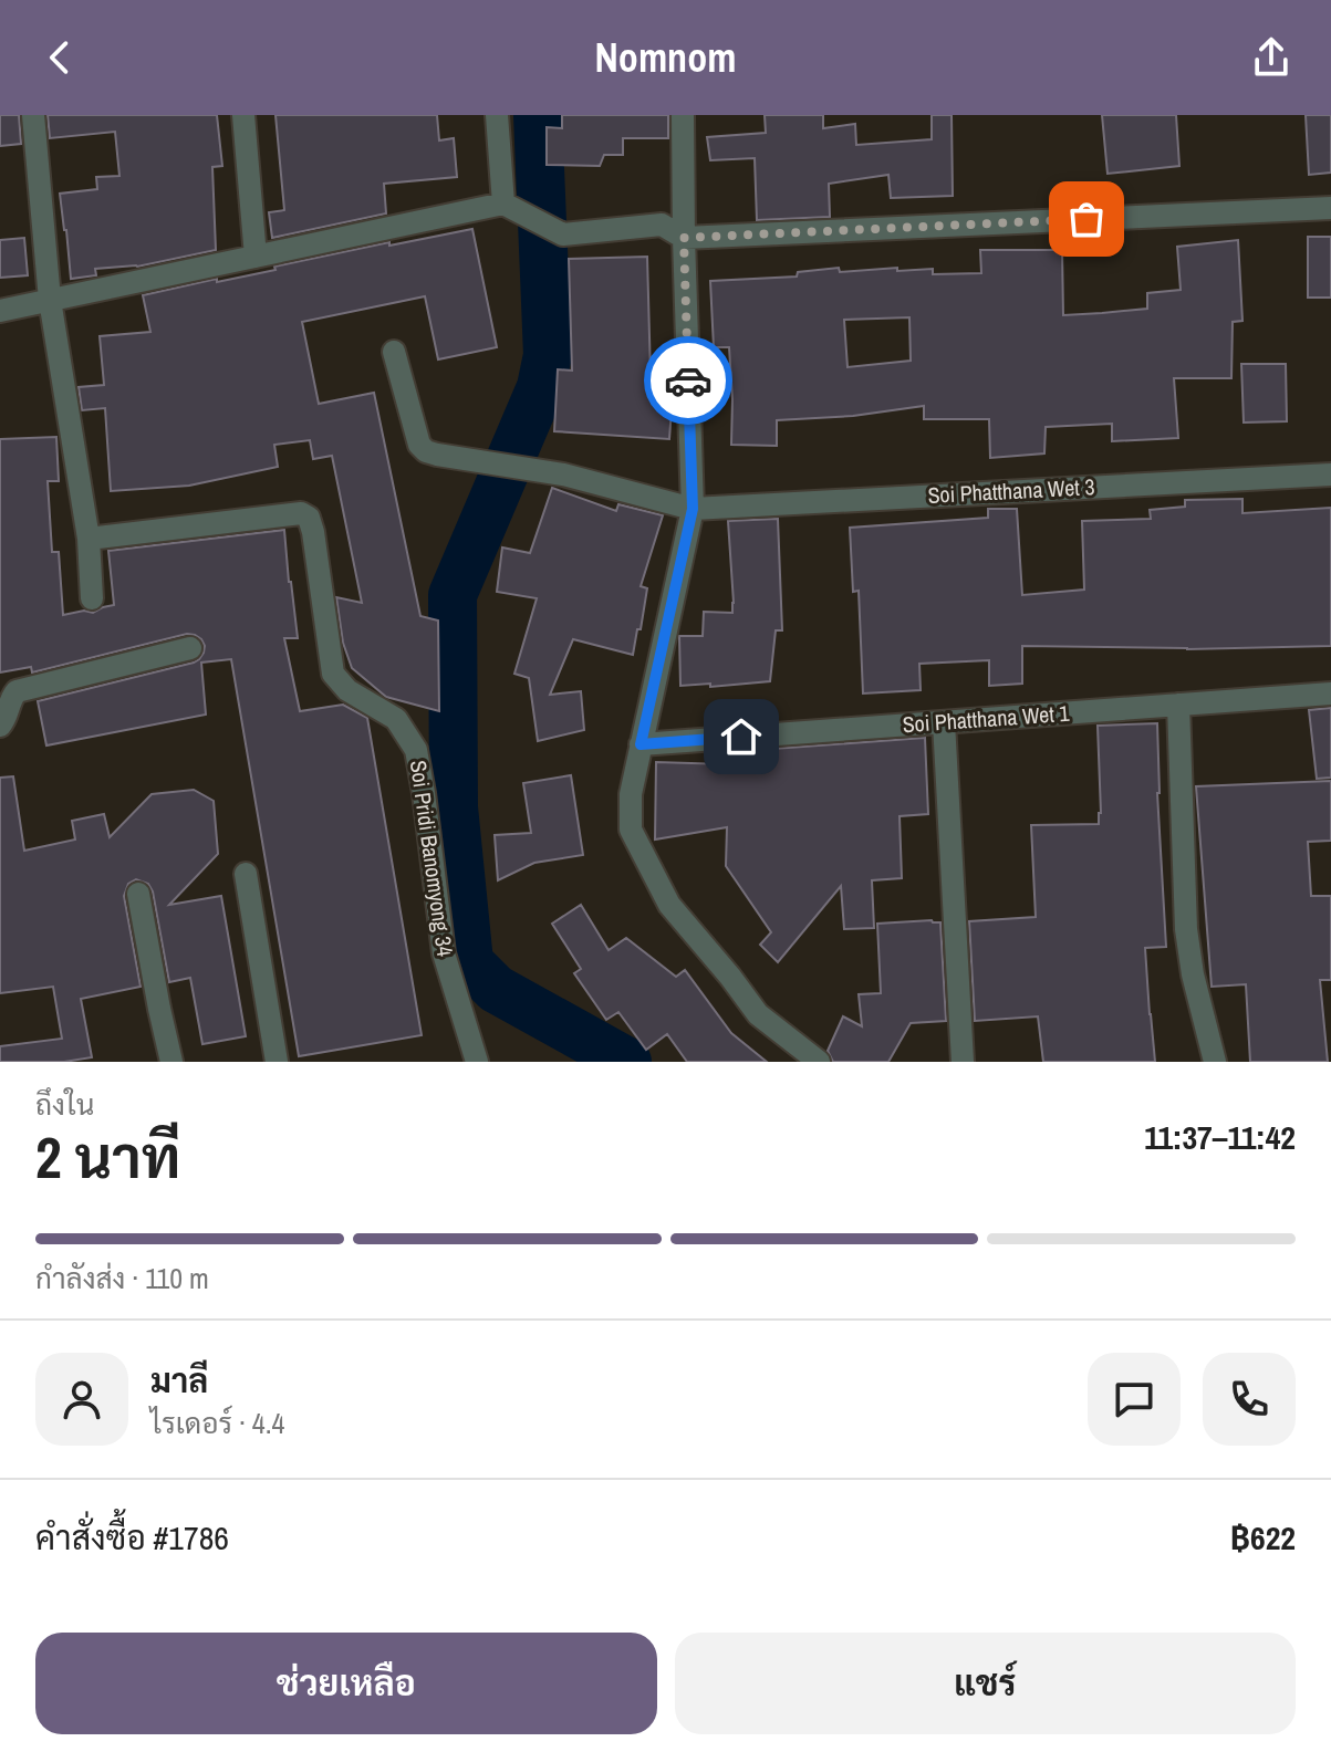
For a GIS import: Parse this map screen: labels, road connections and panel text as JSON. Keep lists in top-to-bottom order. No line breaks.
{"streets":{"street":["Soi Phatthana Wet 3","Soi Phatthana Wet 1","Soi Pridi Banomyong 34"]},"page":{"header":"Nomnom","heading":["2 นาที","ถึงใน","11:37–11:42"],"panel":["มาลี","ไรเดอร์ · 4.4","คำสั่งซื้อ #1786","฿622"],"bar":"กำลังส่ง · 110 m","buttons":["ช่วยเหลือ","แชร์"]}}
